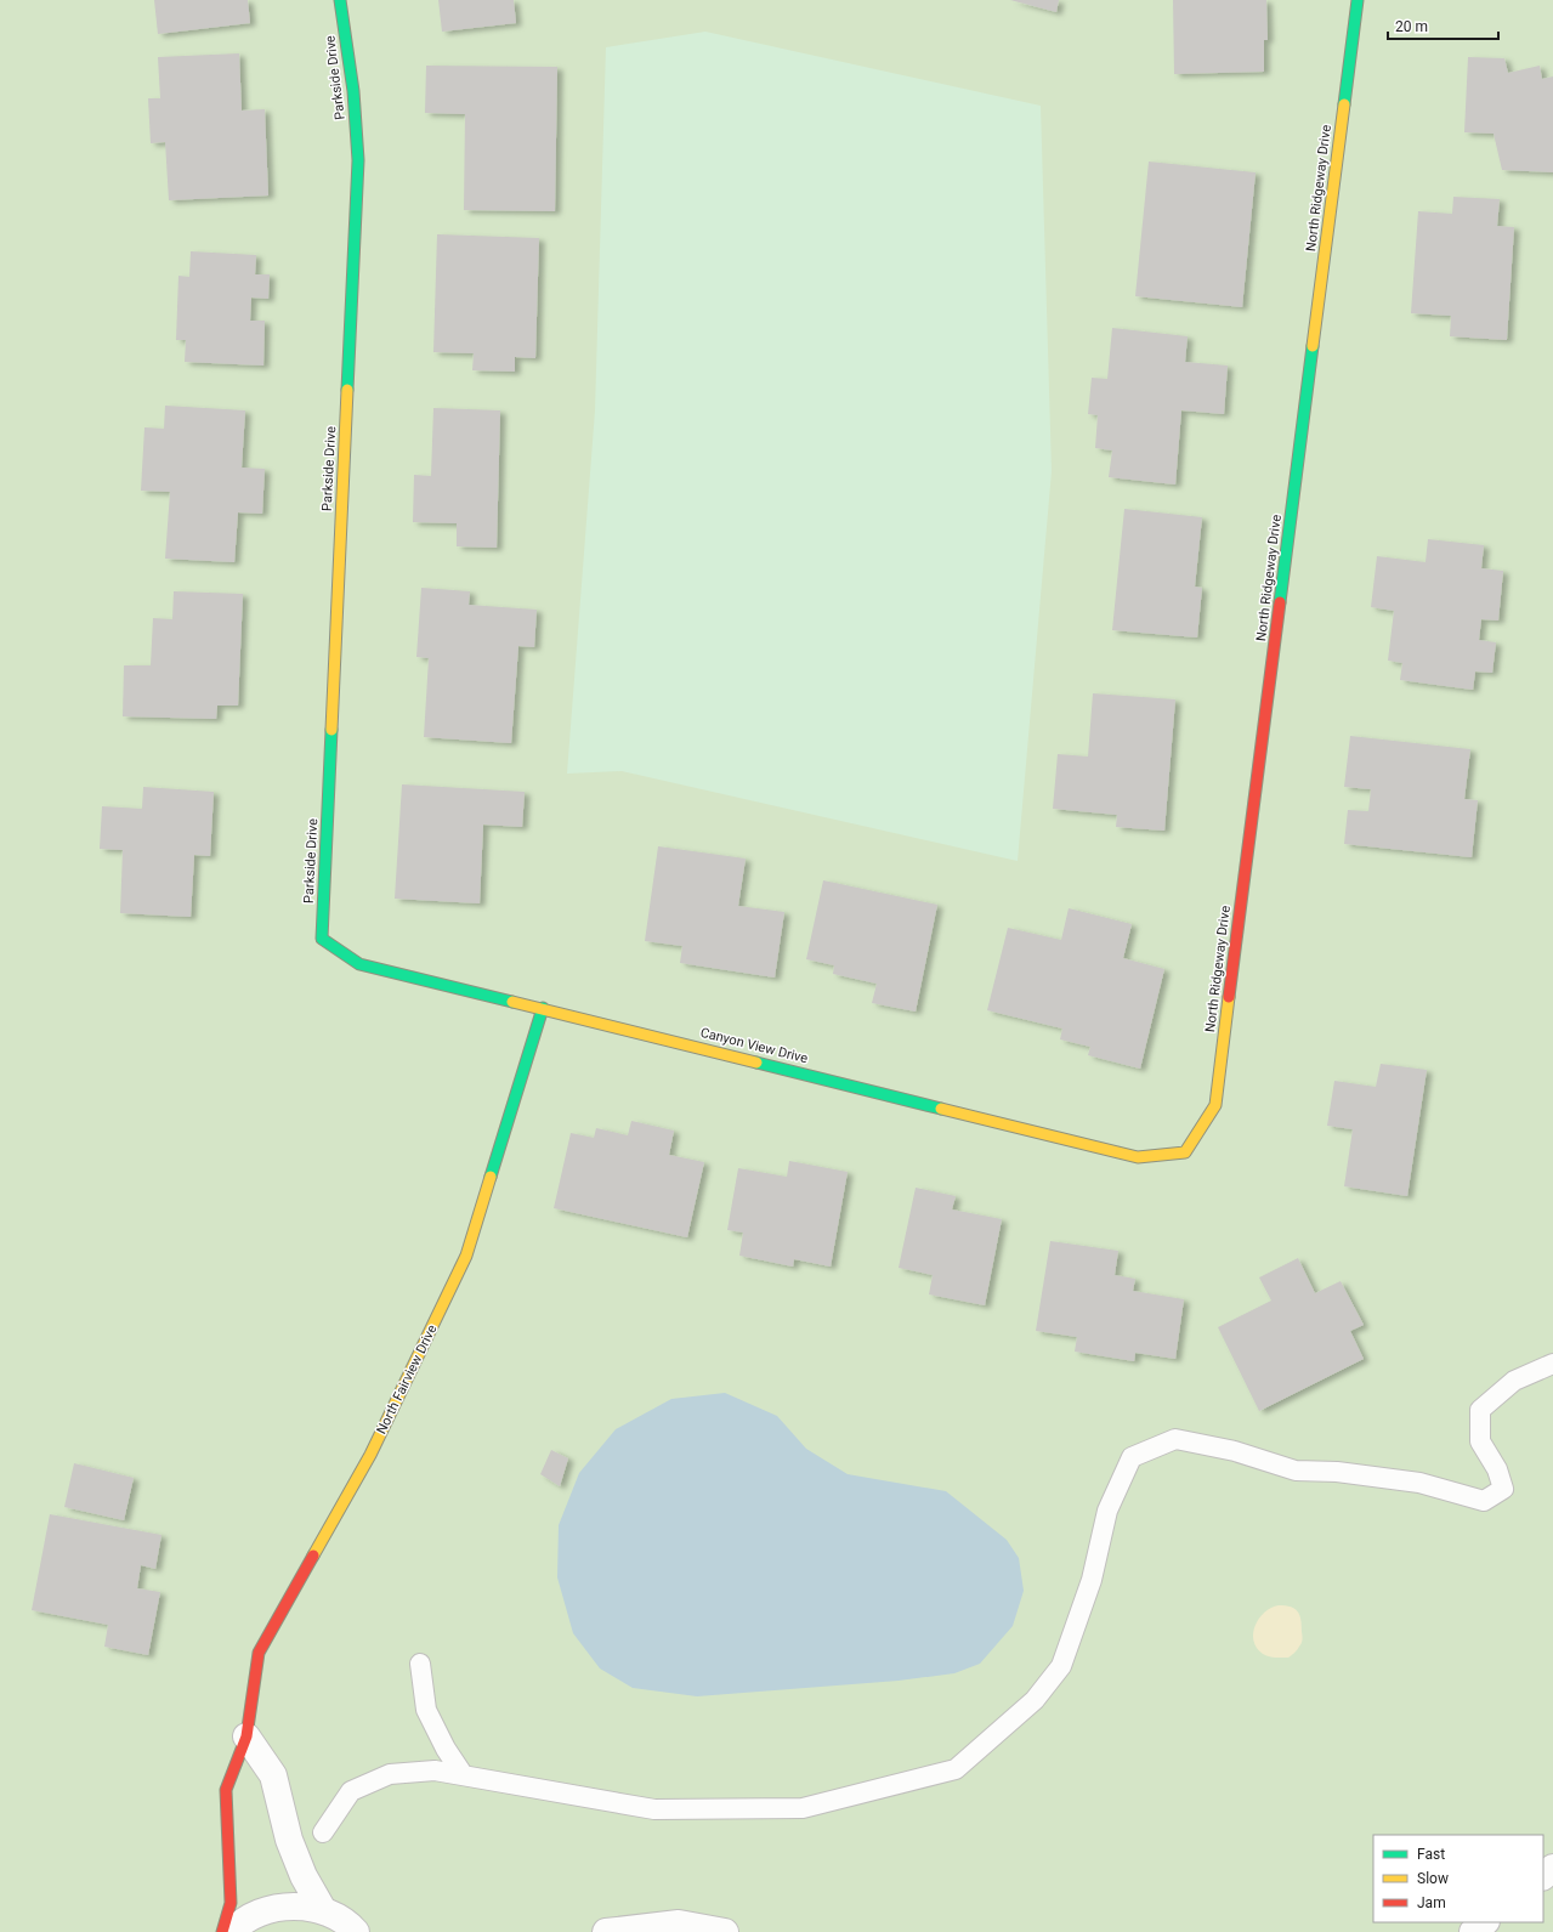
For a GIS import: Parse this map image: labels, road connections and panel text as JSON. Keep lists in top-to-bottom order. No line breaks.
{"streets":{"street":["Parkside Drive","North Ridgeway Drive","Canyon View Drive","North Fairview Drive"]},"crossings":[["Parkside Drive","Canyon View Drive"],["North Ridgeway Drive","Canyon View Drive"],["Canyon View Drive","North Fairview Drive"]],"legend":["Fast","Slow","Jam"],"scale_bar":"20 m"}
